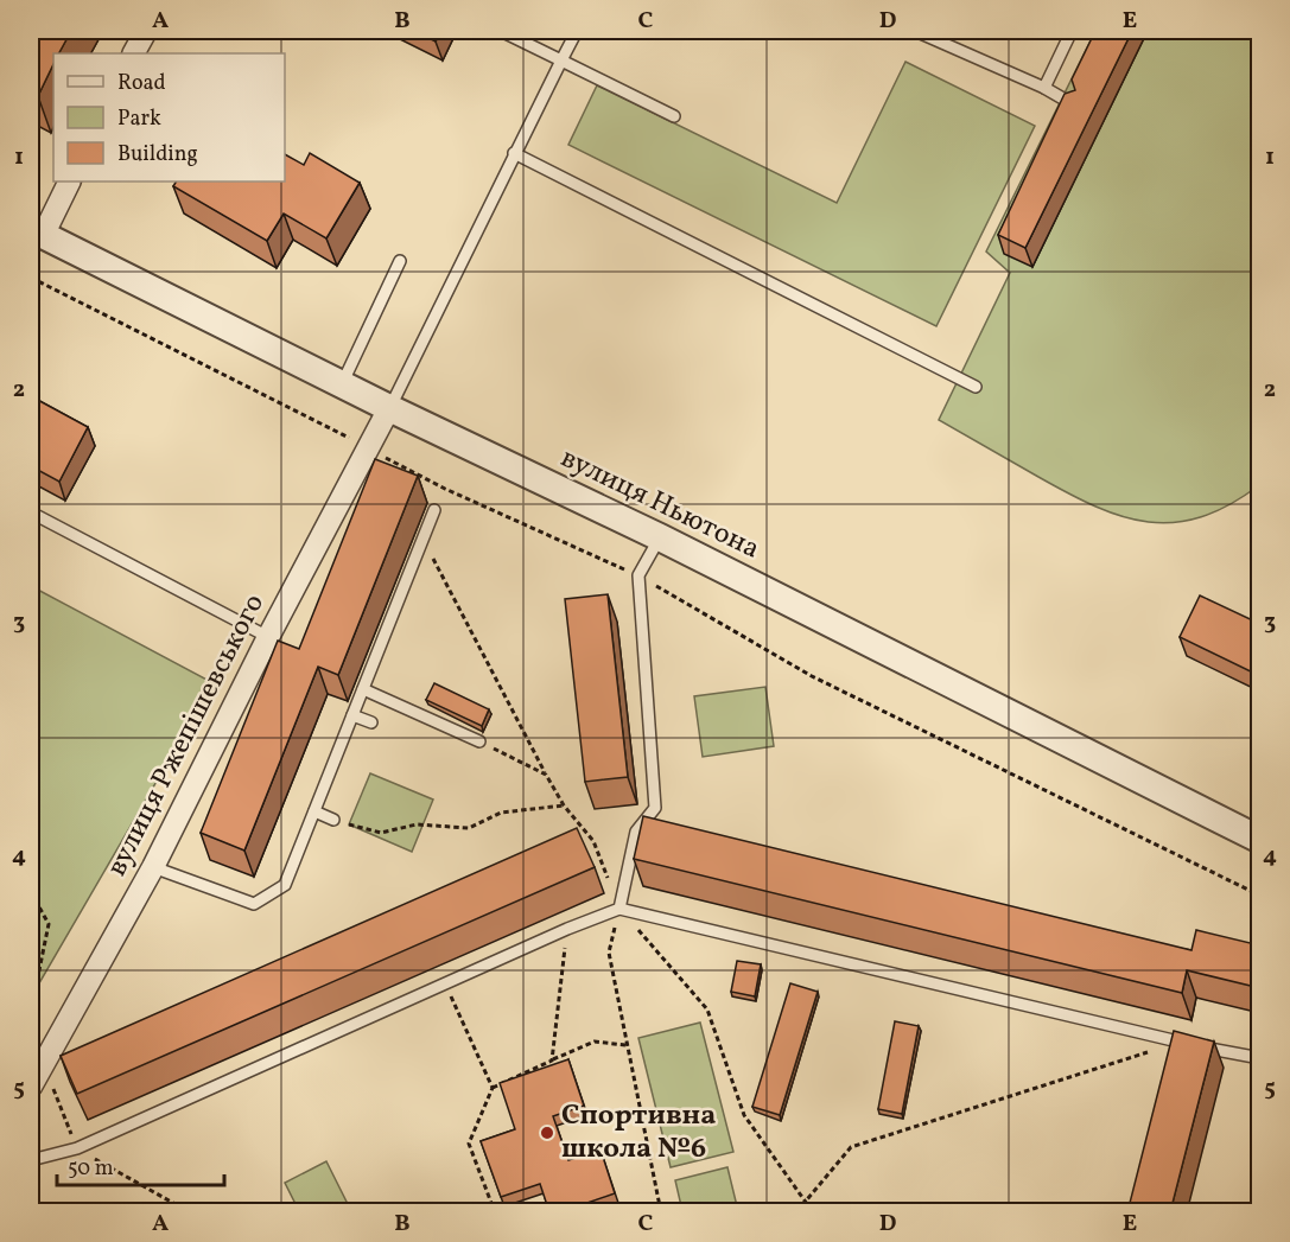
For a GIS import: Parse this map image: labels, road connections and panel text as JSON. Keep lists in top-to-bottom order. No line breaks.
{"streets":{"street":["вулиця Ньютона","вулиця Ржепішевського"]},"crossings":[["вулиця Ньютона","вулиця Ржепішевського"]],"places":["Спортивна школа №6"],"legend":["Road","Park","Building"],"scale_bar":"50 m","grid":{"columns":["A","B","C","D","E"],"rows":["1","2","3","4","5"]}}
